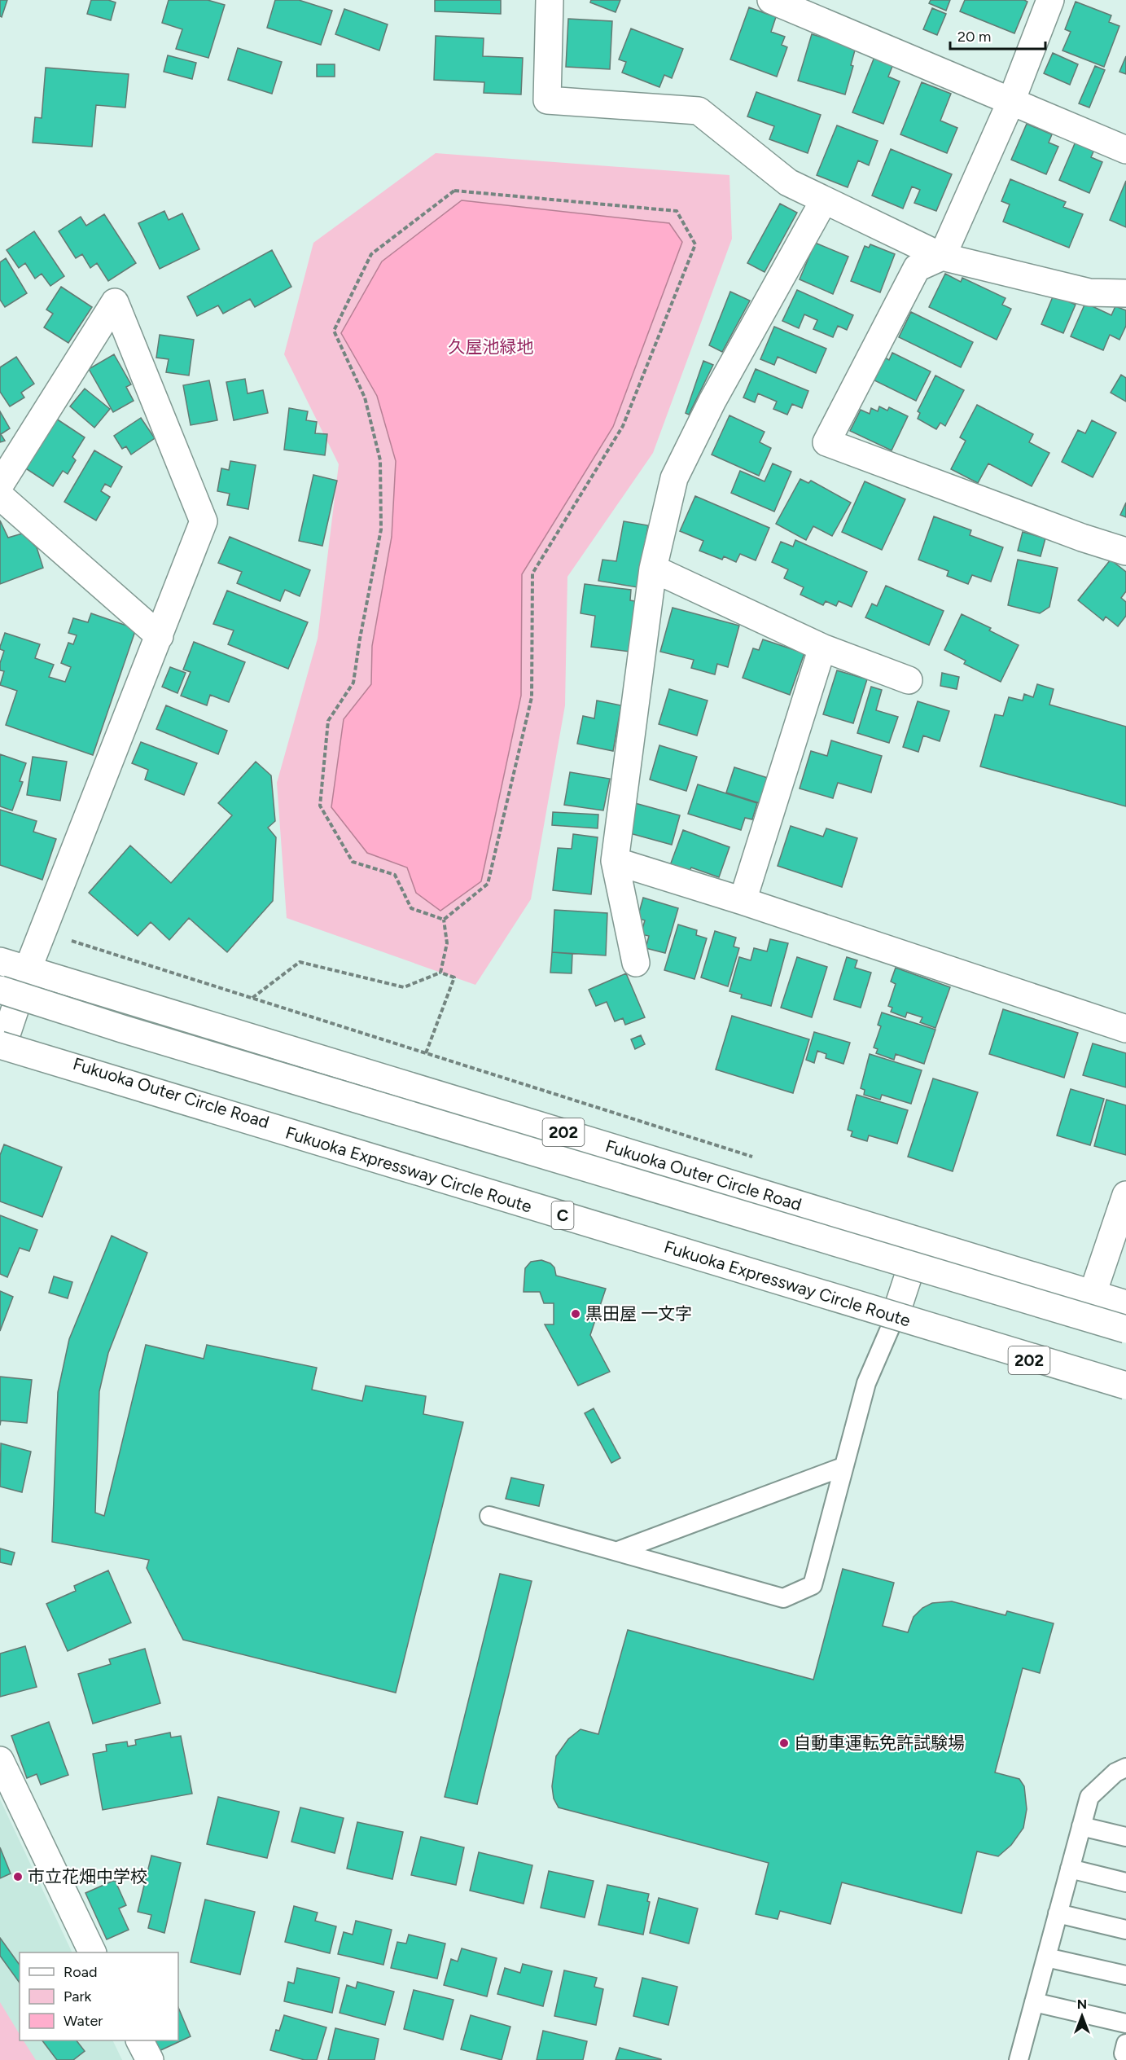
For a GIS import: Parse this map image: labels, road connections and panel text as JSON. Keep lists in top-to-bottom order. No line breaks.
{"streets":{"main road":["Fukuoka Outer Circle Road","202","Fukuoka Expressway Circle Route","C"]},"crossings":[["Fukuoka Outer Circle Road","Fukuoka Expressway Circle Route"]],"parks":["久屋池緑地"],"places":["黒田屋 一文字","自動車運転免許試験場","市立花畑中学校"],"legend":["Road","Park","Water"],"scale_bar":"20 m","north":"top"}
